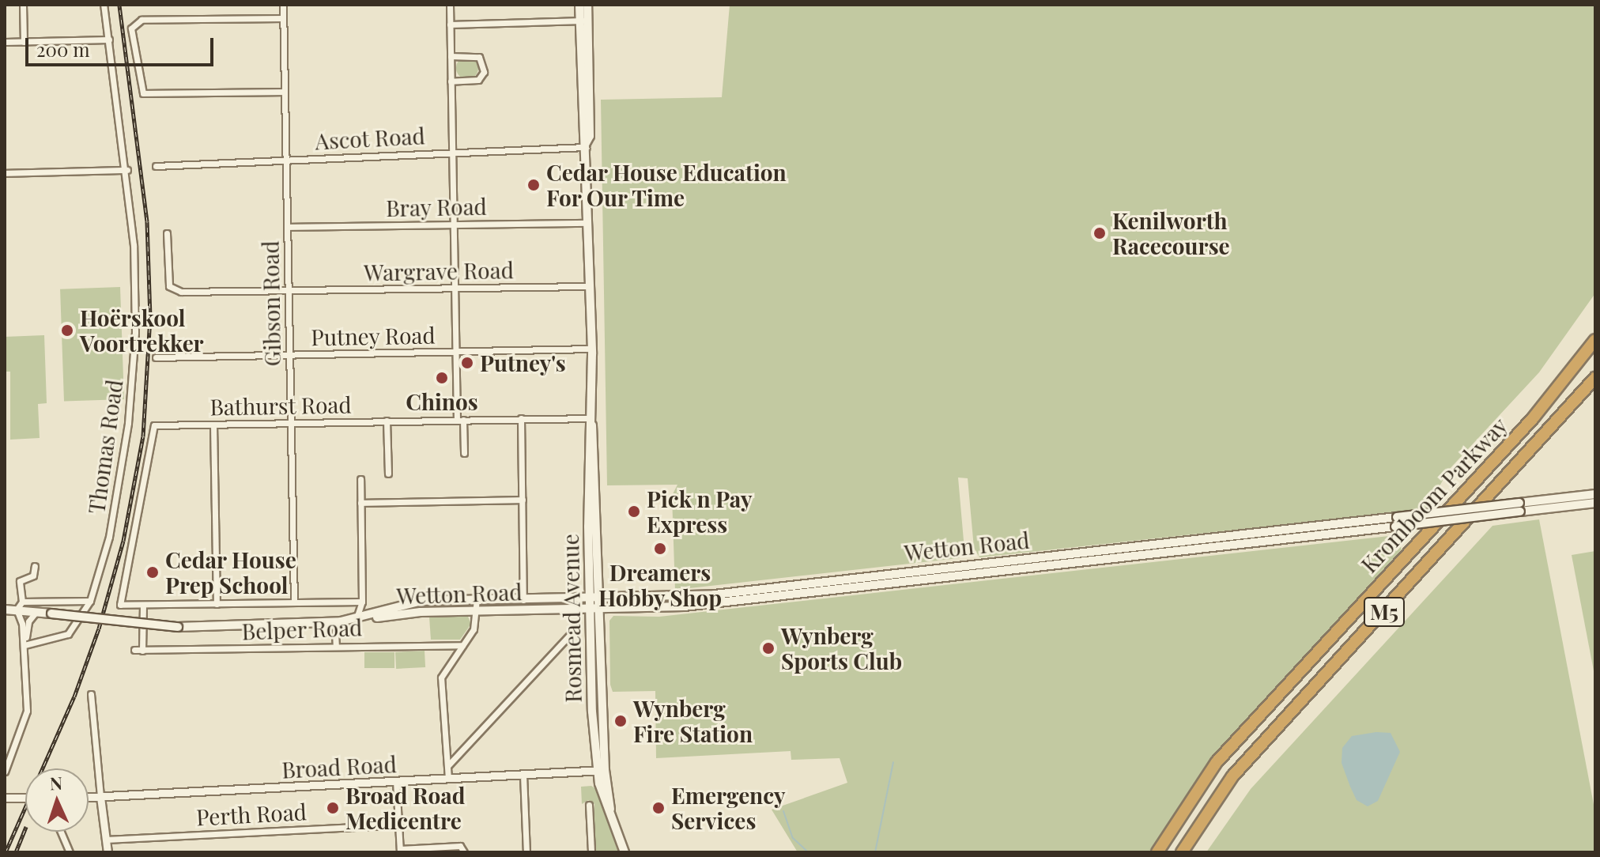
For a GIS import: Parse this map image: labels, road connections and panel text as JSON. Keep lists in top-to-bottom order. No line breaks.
{"streets":{"highway":["Kromboom Parkway","M5"],"main road":["Wetton Road","Rosmead Avenue"],"street":["Ascot Road","Bray Road","Wargrave Road","Gibson Road","Putney Road","Bathurst Road","Thomas Road","Belper Road","Broad Road","Perth Road"]},"crossings":[["Ascot Road","Gibson Road"],["Ascot Road","Rosmead Avenue"],["Bray Road","Gibson Road"],["Bray Road","Rosmead Avenue"],["Wargrave Road","Gibson Road"],["Wargrave Road","Rosmead Avenue"],["Gibson Road","Putney Road"],["Gibson Road","Bathurst Road"],["Putney Road","Rosmead Avenue"],["Bathurst Road","Rosmead Avenue"],["Thomas Road","Wetton Road"],["Wetton Road","Rosmead Avenue"],["Rosmead Avenue","Broad Road"]],"places":["Cedar House Education For Our Time","Kenilworth Racecourse","Hoërskool Voortrekker","Putney's","Chinos","Pick n Pay Express","Dreamers Hobby Shop","Cedar House Prep School","Wynberg Sports Club","Wynberg Fire Station","Broad Road Medicentre","Emergency Services"],"scale_bar":"200 m","north":"top"}
